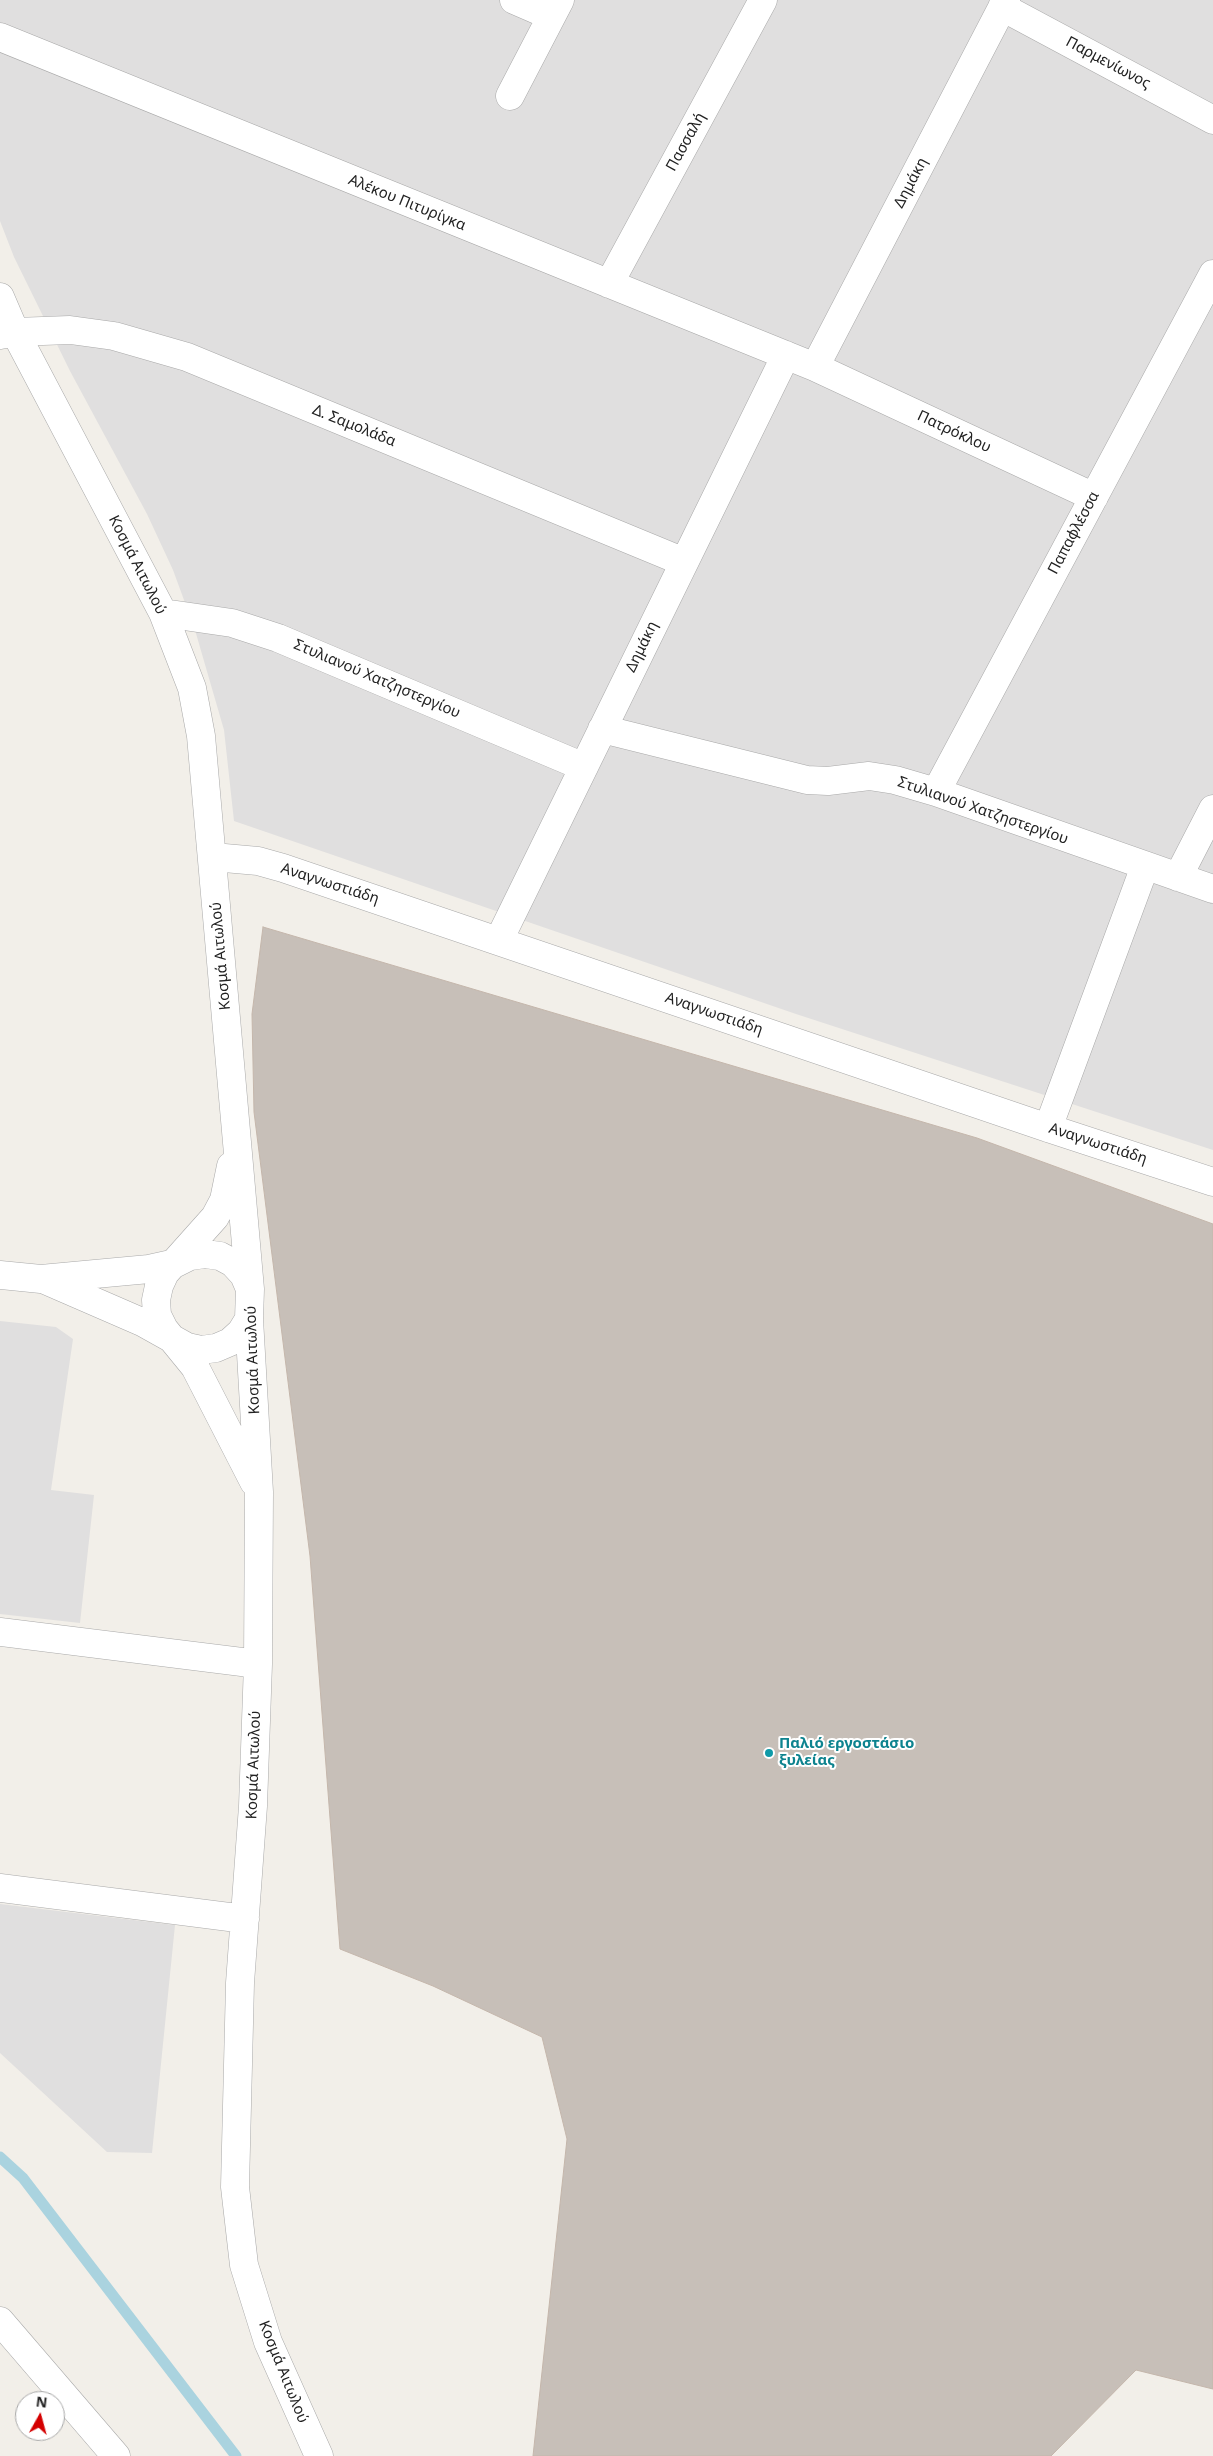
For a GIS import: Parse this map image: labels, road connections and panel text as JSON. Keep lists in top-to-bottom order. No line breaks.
{"streets":{"street":["Παρμενίωνος","Πασσαλή","Δημάκη","Αλέκου Πιτυρίγκα","Δ. Σαμολάδα","Πατρόκλου","Παπαφλέσσα","Κοσμά Αιτωλού","Στυλιανού Χατζηστεργίου","Αναγνωστιάδη"]},"crossings":[["Παρμενίωνος","Δημάκη"],["Πασσαλή","Αλέκου Πιτυρίγκα"],["Δημάκη","Αλέκου Πιτυρίγκα"],["Δημάκη","Δ. Σαμολάδα"],["Δημάκη","Πατρόκλου"],["Δημάκη","Στυλιανού Χατζηστεργίου"],["Δημάκη","Αναγνωστιάδη"],["Αλέκου Πιτυρίγκα","Πατρόκλου"],["Δ. Σαμολάδα","Κοσμά Αιτωλού"],["Πατρόκλου","Παπαφλέσσα"],["Παπαφλέσσα","Στυλιανού Χατζηστεργίου"],["Κοσμά Αιτωλού","Στυλιανού Χατζηστεργίου"],["Κοσμά Αιτωλού","Αναγνωστιάδη"]],"places":["Παλιό εργοστάσιο ξυλείας"],"north":"top"}
